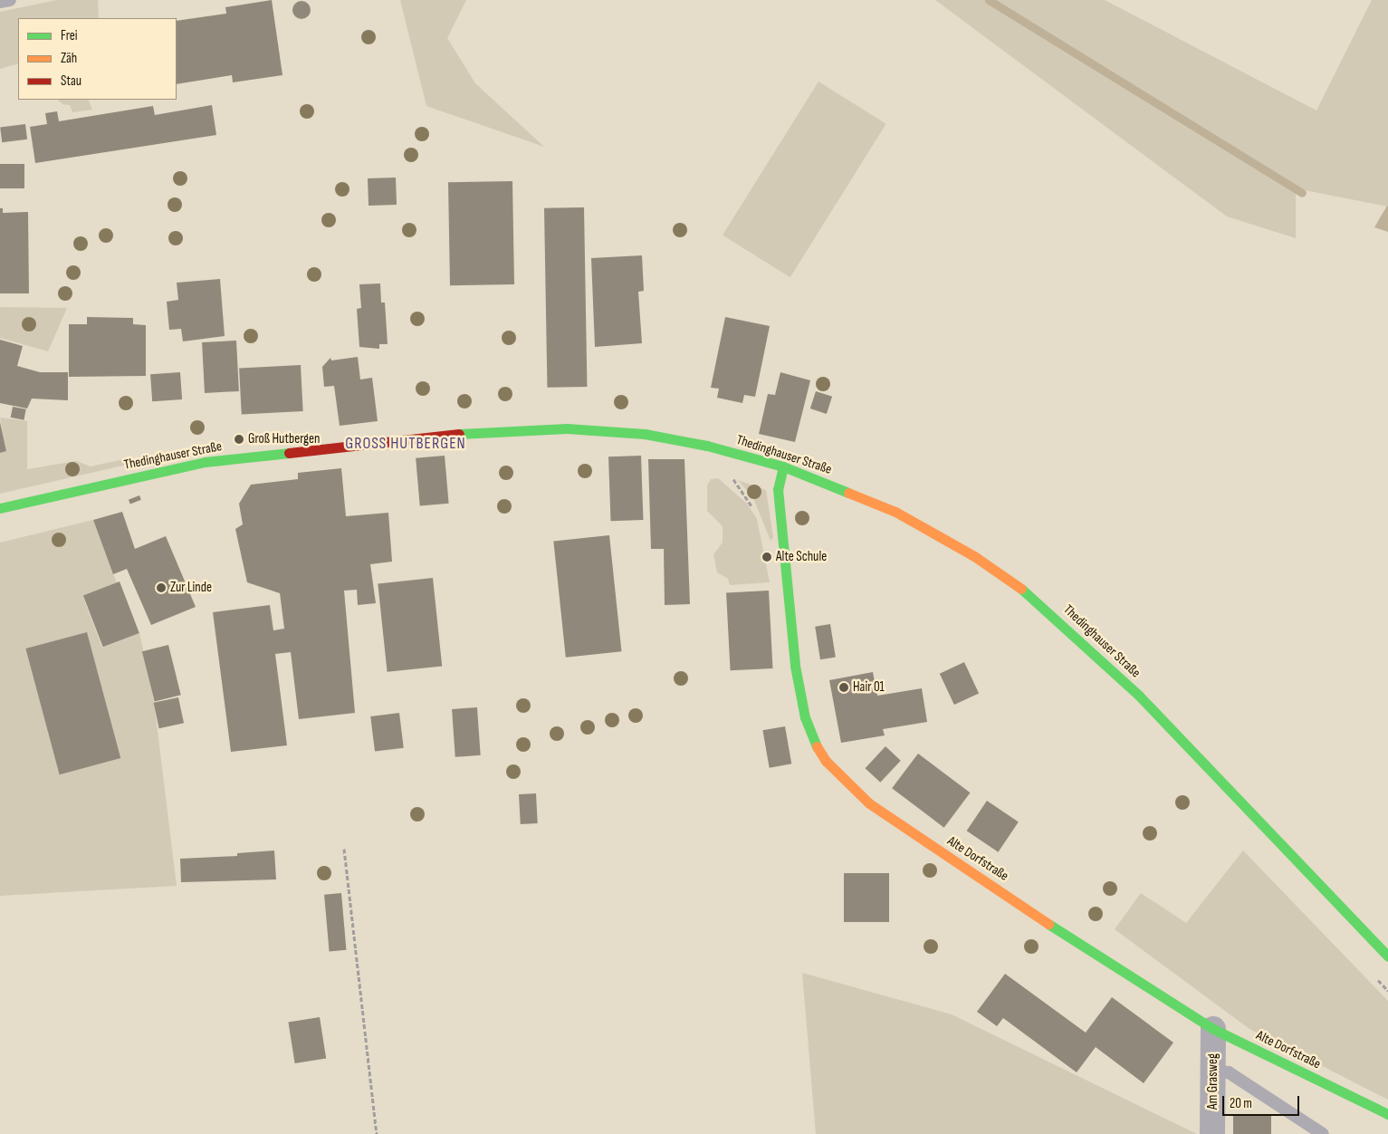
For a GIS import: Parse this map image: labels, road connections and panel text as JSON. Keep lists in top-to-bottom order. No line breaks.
{"streets":{"main road":["Thedinghauser Straße","Alte Dorfstraße"],"street":["Am Grasweg"]},"crossings":[["Thedinghauser Straße","Alte Dorfstraße"],["Alte Dorfstraße","Am Grasweg"]],"districts":["GROSS HUTBERGEN"],"places":["Groß Hutbergen","Alte Schule","Zur Linde","Hair 01"],"legend":["Frei","Zäh","Stau"],"scale_bar":"20 m"}
